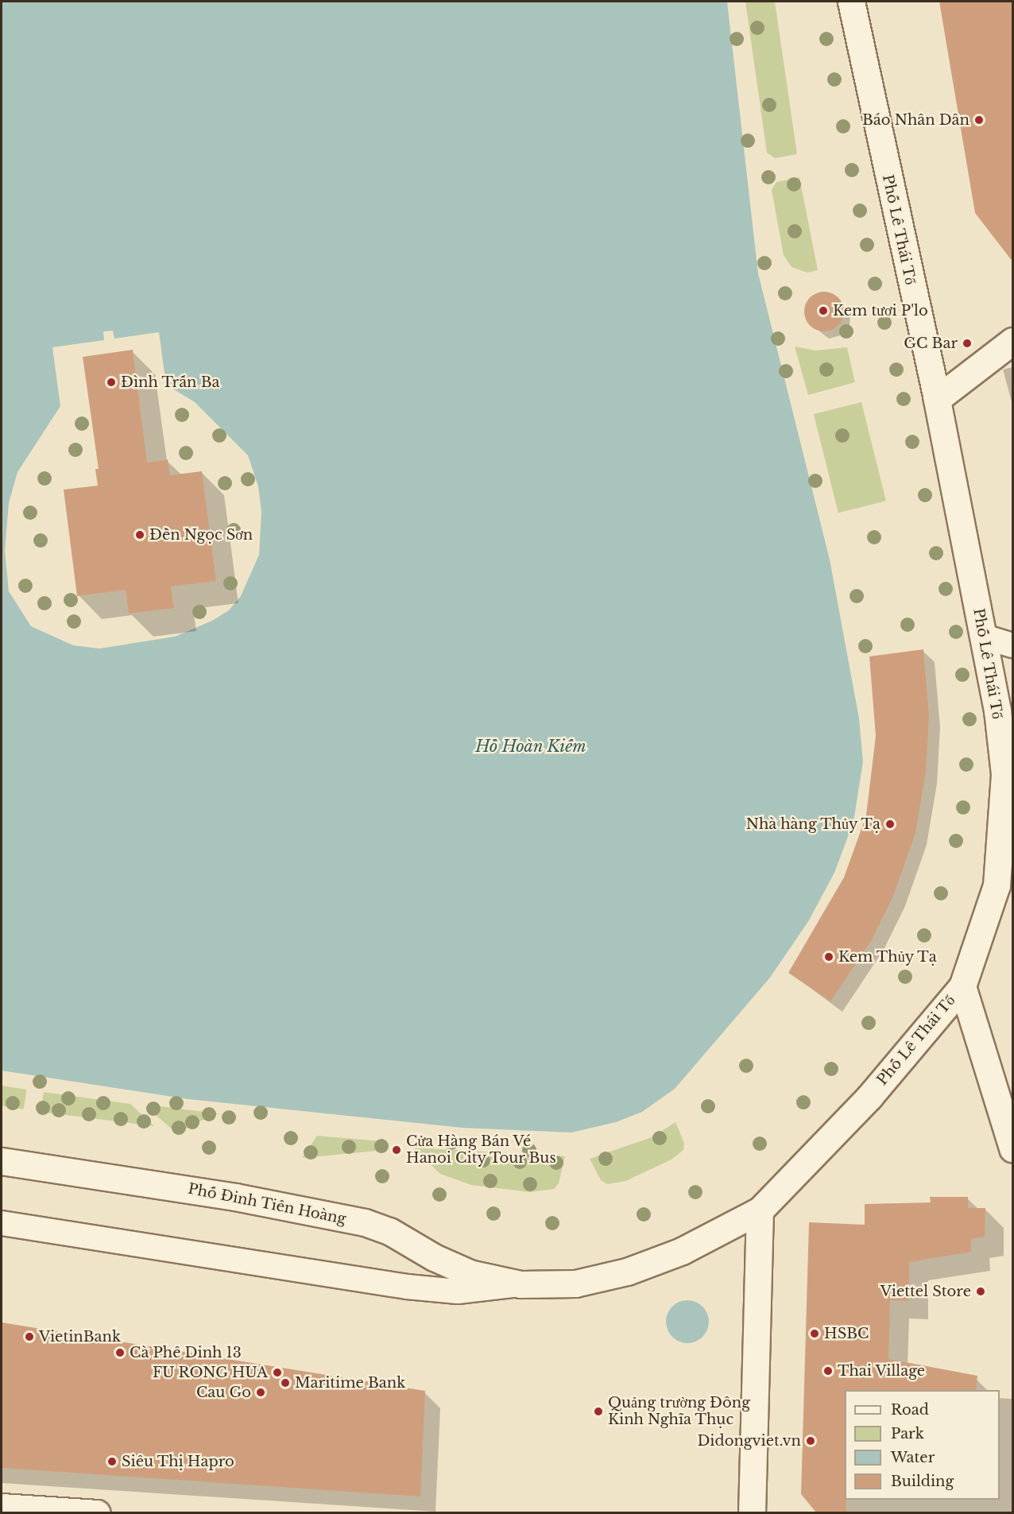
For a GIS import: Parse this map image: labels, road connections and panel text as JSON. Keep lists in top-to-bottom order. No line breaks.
{"streets":{"main road":["Phố Lê Thái Tổ","Phố Đinh Tiên Hoàng"]},"crossings":[["Phố Lê Thái Tổ","Phố Đinh Tiên Hoàng"]],"water":["Hồ Hoàn Kiếm"],"places":["Báo Nhân Dân","Kem tươi P'lo","GC Bar","Đình Trấn Ba","Đền Ngọc Sơn","Nhà hàng Thủy Tạ","Kem Thủy Tạ","Cửa Hàng Bán Vé Hanoi City Tour Bus","Viettel Store","HSBC","VietinBank","Cà Phê Dinh 13","Thai Village","FU RONG HUA","Maritime Bank","Cau Go","Quảng trường Đông Kinh Nghĩa Thục","Didongviet.vn","Siêu Thị Hapro"],"legend":["Road","Park","Water","Building"]}
